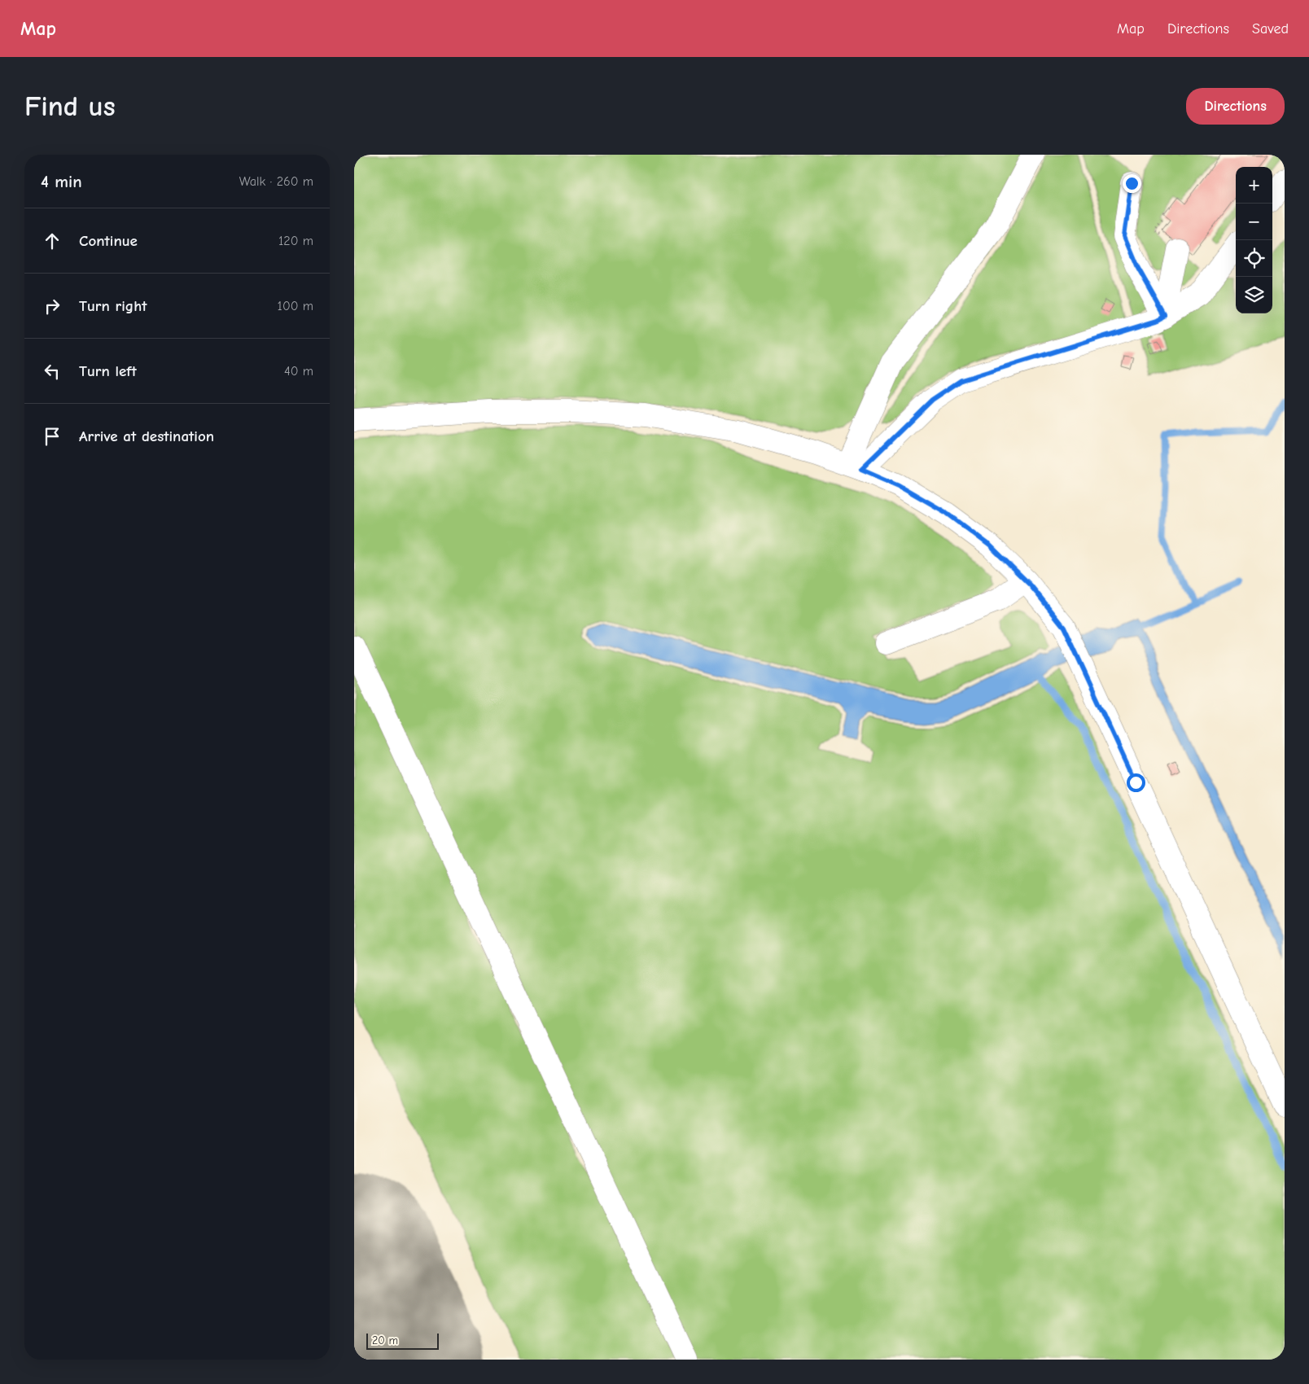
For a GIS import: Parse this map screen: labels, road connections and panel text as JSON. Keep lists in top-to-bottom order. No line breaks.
{"scale_bar":"20 m","page":{"header":"Map","nav":["Map","Directions","Saved"],"buttons":"Directions","title":"Find us","heading":["4 min","Walk · 260 m"],"map_buttons":["+","−"],"list":[["Continue","120 m"],["Turn right","100 m"],["Turn left","40 m"],"Arrive at destination"],"scale":"20 m"}}
